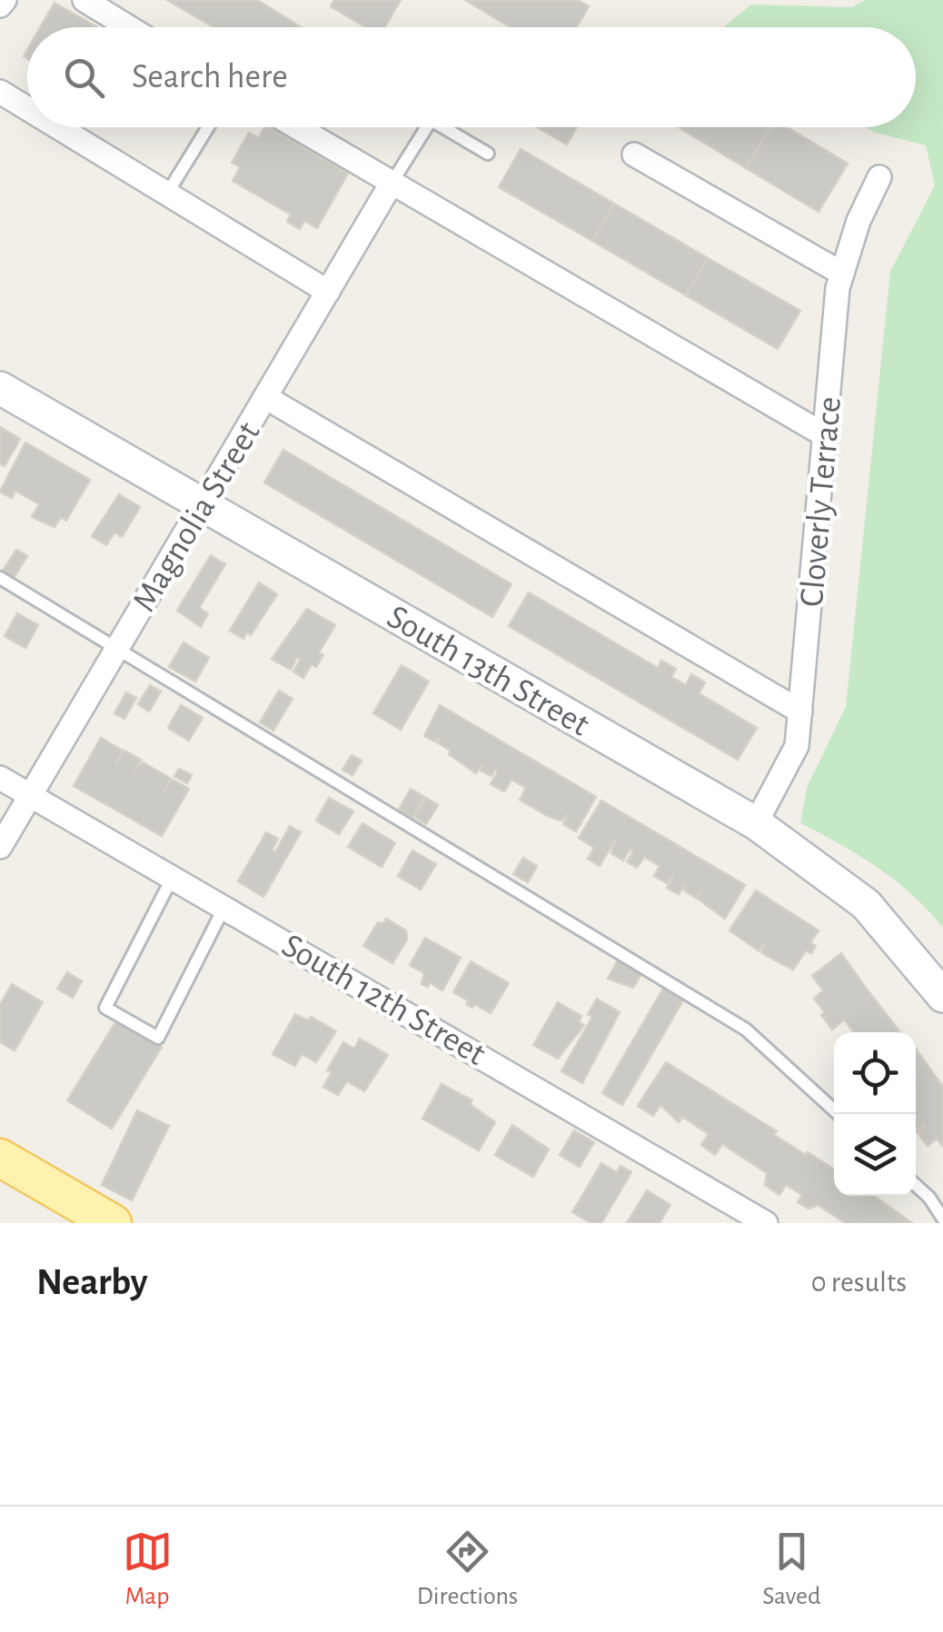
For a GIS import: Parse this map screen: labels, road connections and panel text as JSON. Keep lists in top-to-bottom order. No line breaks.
{"streets":{"street":["Cloverly Terrace","Magnolia Street","South 13th Street","South 12th Street"]},"crossings":[["Cloverly Terrace","South 13th Street"],["Magnolia Street","South 13th Street"],["Magnolia Street","South 12th Street"]],"page":{"search":"Search here","heading":["Nearby","0 results"],"nav":["Map","Directions","Saved"]}}
